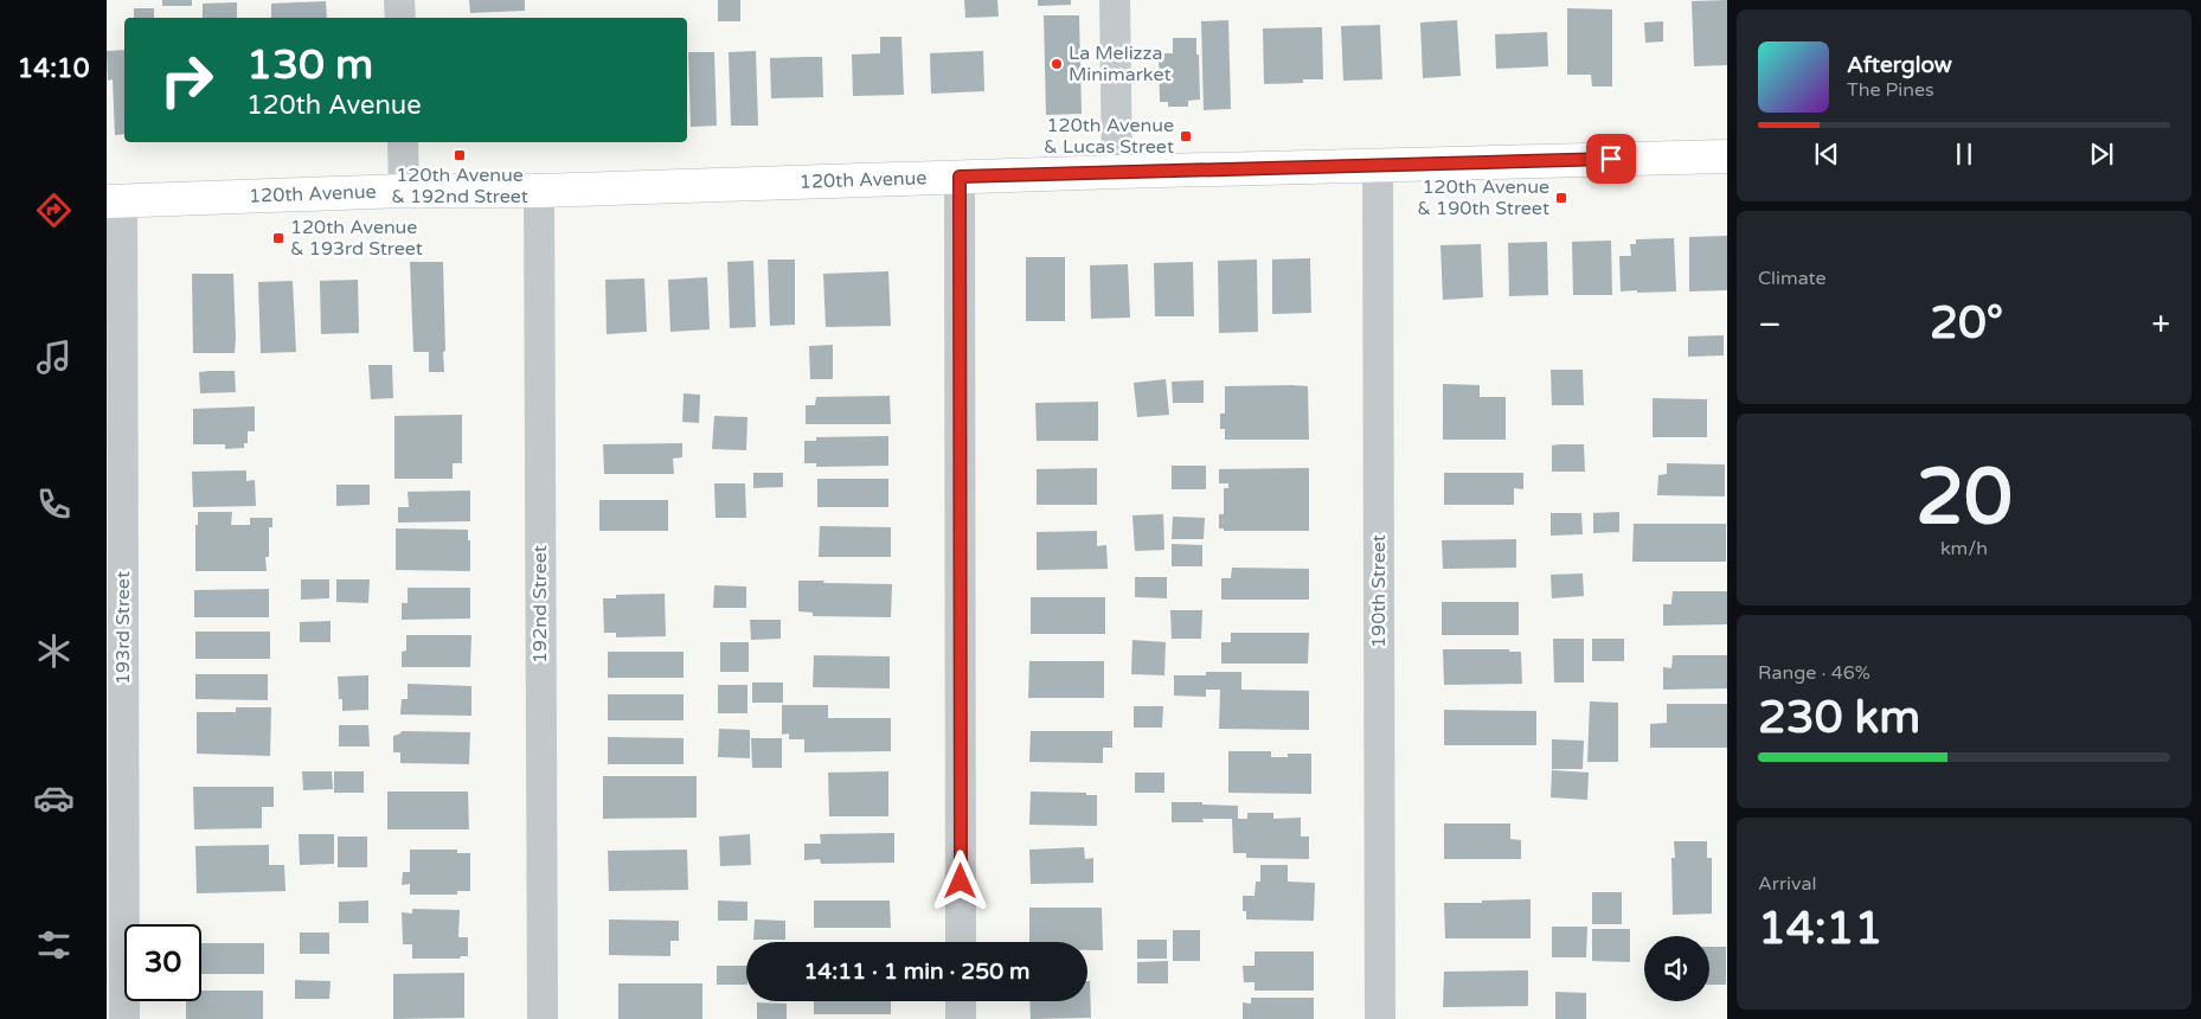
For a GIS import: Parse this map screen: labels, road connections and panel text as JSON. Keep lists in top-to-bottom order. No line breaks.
{"streets":{"street":["120th Avenue","190th Street","192nd Street","193rd Street"]},"crossings":[["120th Avenue","190th Street"],["120th Avenue","192nd Street"],["120th Avenue","193rd Street"]],"places":{"other":["La Melizza Minimarket"],"transit":["120th Avenue & Lucas Street","120th Avenue & 192nd Street","120th Avenue & 190th Street","120th Avenue & 193rd Street"]},"page":{"tabs":"14:10","turn":["130 m","120th Avenue"],"song":["Afterglow","The Pines"],"tile":["Climate",["20","km/h"],["Range · 46%","230 km"],["Arrival","14:11"]],"heat":["−","20°","+"],"limit":"30","trip":"14:11 · 1 min · 250 m"}}
